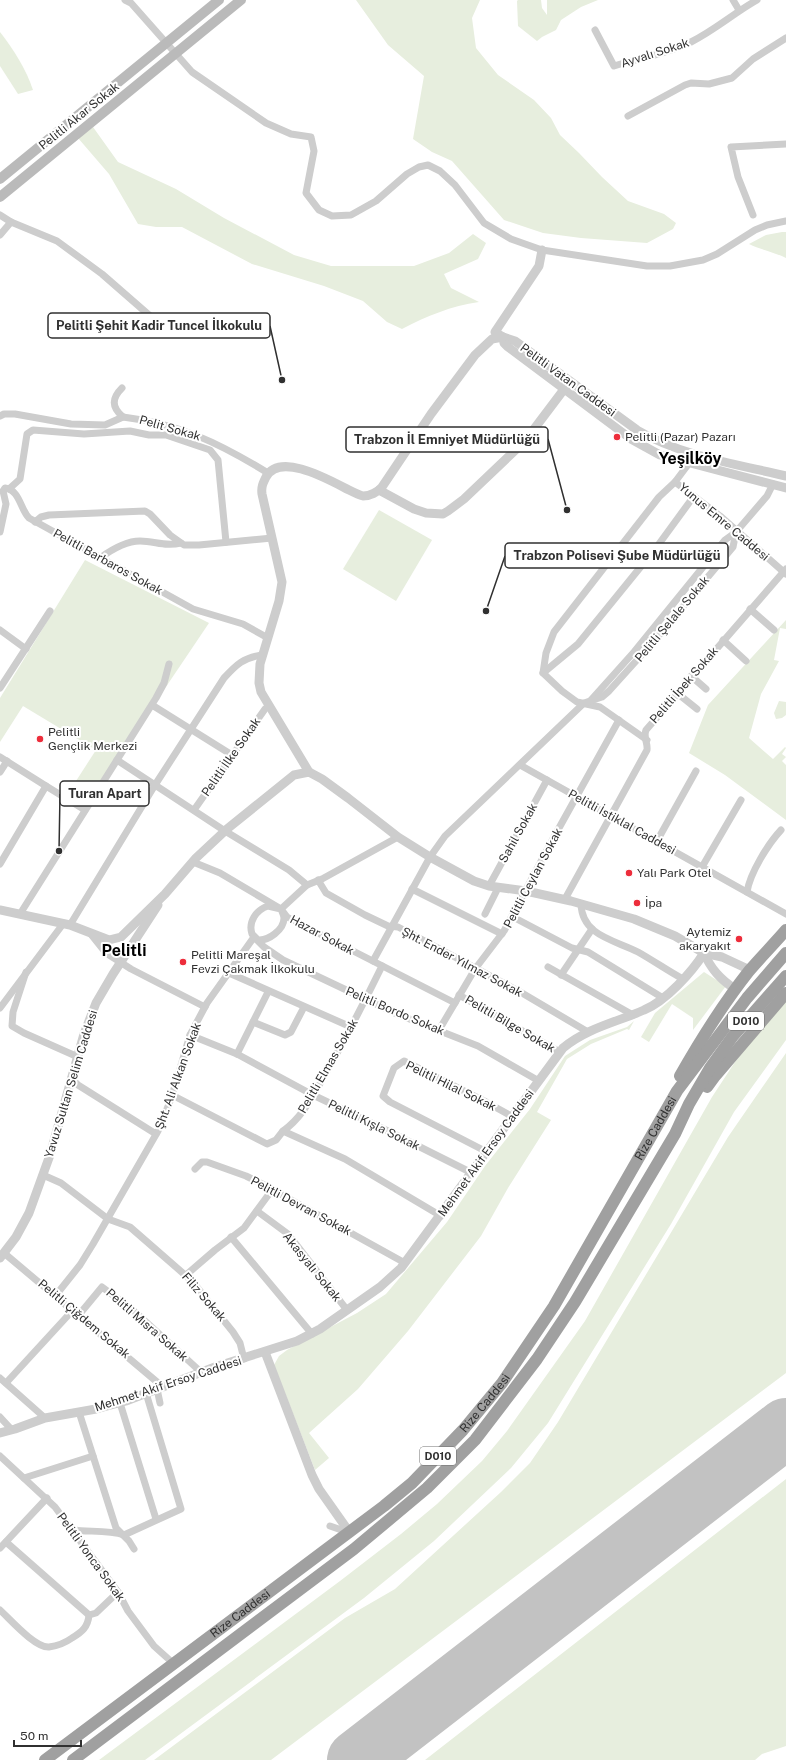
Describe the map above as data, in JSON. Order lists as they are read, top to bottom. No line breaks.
{"streets":{"highway":["D010","Rize Caddesi"],"main road":["Pelitli Akar Sokak"],"street":["Ayvalı Sokak","Pelitli Vatan Caddesi","Pelit Sokak","Yunus Emre Caddesi","Pelitli Barbaros Sokak","Pelitli Şelale Sokak","Pelitli İpek Sokak","Pelitli İlke Sokak","Pelitli İstiklal Caddesi","Sahil Sokak","Pelitli Ceylan Sokak","Hazar Sokak","Şht. Ender Yılmaz Sokak","Pelitli Bordo Sokak","Pelitli Bilge Sokak","Pelitli Elmas Sokak","Şht. Ali Alkan Sokak","Yavuz Sultan Selim Caddesi","Pelitli Hilal Sokak","Pelitli Kışla Sokak","Mehmet Akif Ersoy Caddesi","Pelitli Devran Sokak","Akasyalı Sokak","Filiz Sokak","Pelitli Çiğdem Sokak","Pelitli Mısra Sokak","Pelitli Yonca Sokak"]},"crossings":[["Yunus Emre Caddesi","Pelitli Şelale Sokak"],["Yunus Emre Caddesi","Pelitli İpek Sokak"],["Pelitli Şelale Sokak","Pelitli İstiklal Caddesi"],["Pelitli Şelale Sokak","Hazar Sokak"],["Pelitli Şelale Sokak","Şht. Ender Yılmaz Sokak"],["Pelitli İpek Sokak","Pelitli İstiklal Caddesi"],["Pelitli İstiklal Caddesi","Sahil Sokak"],["Pelitli İstiklal Caddesi","Pelitli Ceylan Sokak"],["Pelitli Ceylan Sokak","Hazar Sokak"],["Pelitli Ceylan Sokak","Şht. Ender Yılmaz Sokak"],["Pelitli Ceylan Sokak","Pelitli Bordo Sokak"],["Pelitli Ceylan Sokak","Pelitli Bilge Sokak"],["Hazar Sokak","Pelitli Bordo Sokak"],["Hazar Sokak","Pelitli Elmas Sokak"],["Hazar Sokak","Şht. Ali Alkan Sokak"],["Şht. Ender Yılmaz Sokak","Mehmet Akif Ersoy Caddesi"],["Pelitli Bordo Sokak","Pelitli Elmas Sokak"],["Pelitli Bordo Sokak","Şht. Ali Alkan Sokak"],["Pelitli Bordo Sokak","Mehmet Akif Ersoy Caddesi"],["Pelitli Bilge Sokak","Mehmet Akif Ersoy Caddesi"],["Pelitli Elmas Sokak","Şht. Ali Alkan Sokak"],["Pelitli Elmas Sokak","Pelitli Kışla Sokak"],["Şht. Ali Alkan Sokak","Pelitli Kışla Sokak"],["Şht. Ali Alkan Sokak","Filiz Sokak"],["Şht. Ali Alkan Sokak","Pelitli Çiğdem Sokak"],["Yavuz Sultan Selim Caddesi","Pelitli Çiğdem Sokak"],["Pelitli Hilal Sokak","Mehmet Akif Ersoy Caddesi"],["Pelitli Kışla Sokak","Mehmet Akif Ersoy Caddesi"],["Rize Caddesi","Pelitli Yonca Sokak"],["Mehmet Akif Ersoy Caddesi","Pelitli Devran Sokak"],["Mehmet Akif Ersoy Caddesi","Akasyalı Sokak"],["Mehmet Akif Ersoy Caddesi","Filiz Sokak"],["Mehmet Akif Ersoy Caddesi","Pelitli Çiğdem Sokak"],["Mehmet Akif Ersoy Caddesi","Pelitli Mısra Sokak"],["Pelitli Çiğdem Sokak","Pelitli Mısra Sokak"]],"districts":["Yeşilköy","Pelitli"],"places":["Pelitli Şehit Kadir Tuncel İlkokulu","Pelitli (Pazar) Pazarı","Trabzon İl Emniyet Müdürlüğü","Trabzon Polisevi Şube Müdürlüğü","Pelitli Gençlik Merkezi","Turan Apart","Yalı Park Otel","İpa","Aytemiz akaryakıt","Pelitli Mareşal Fevzi Çakmak İlkokulu"],"scale_bar":"50 m"}
